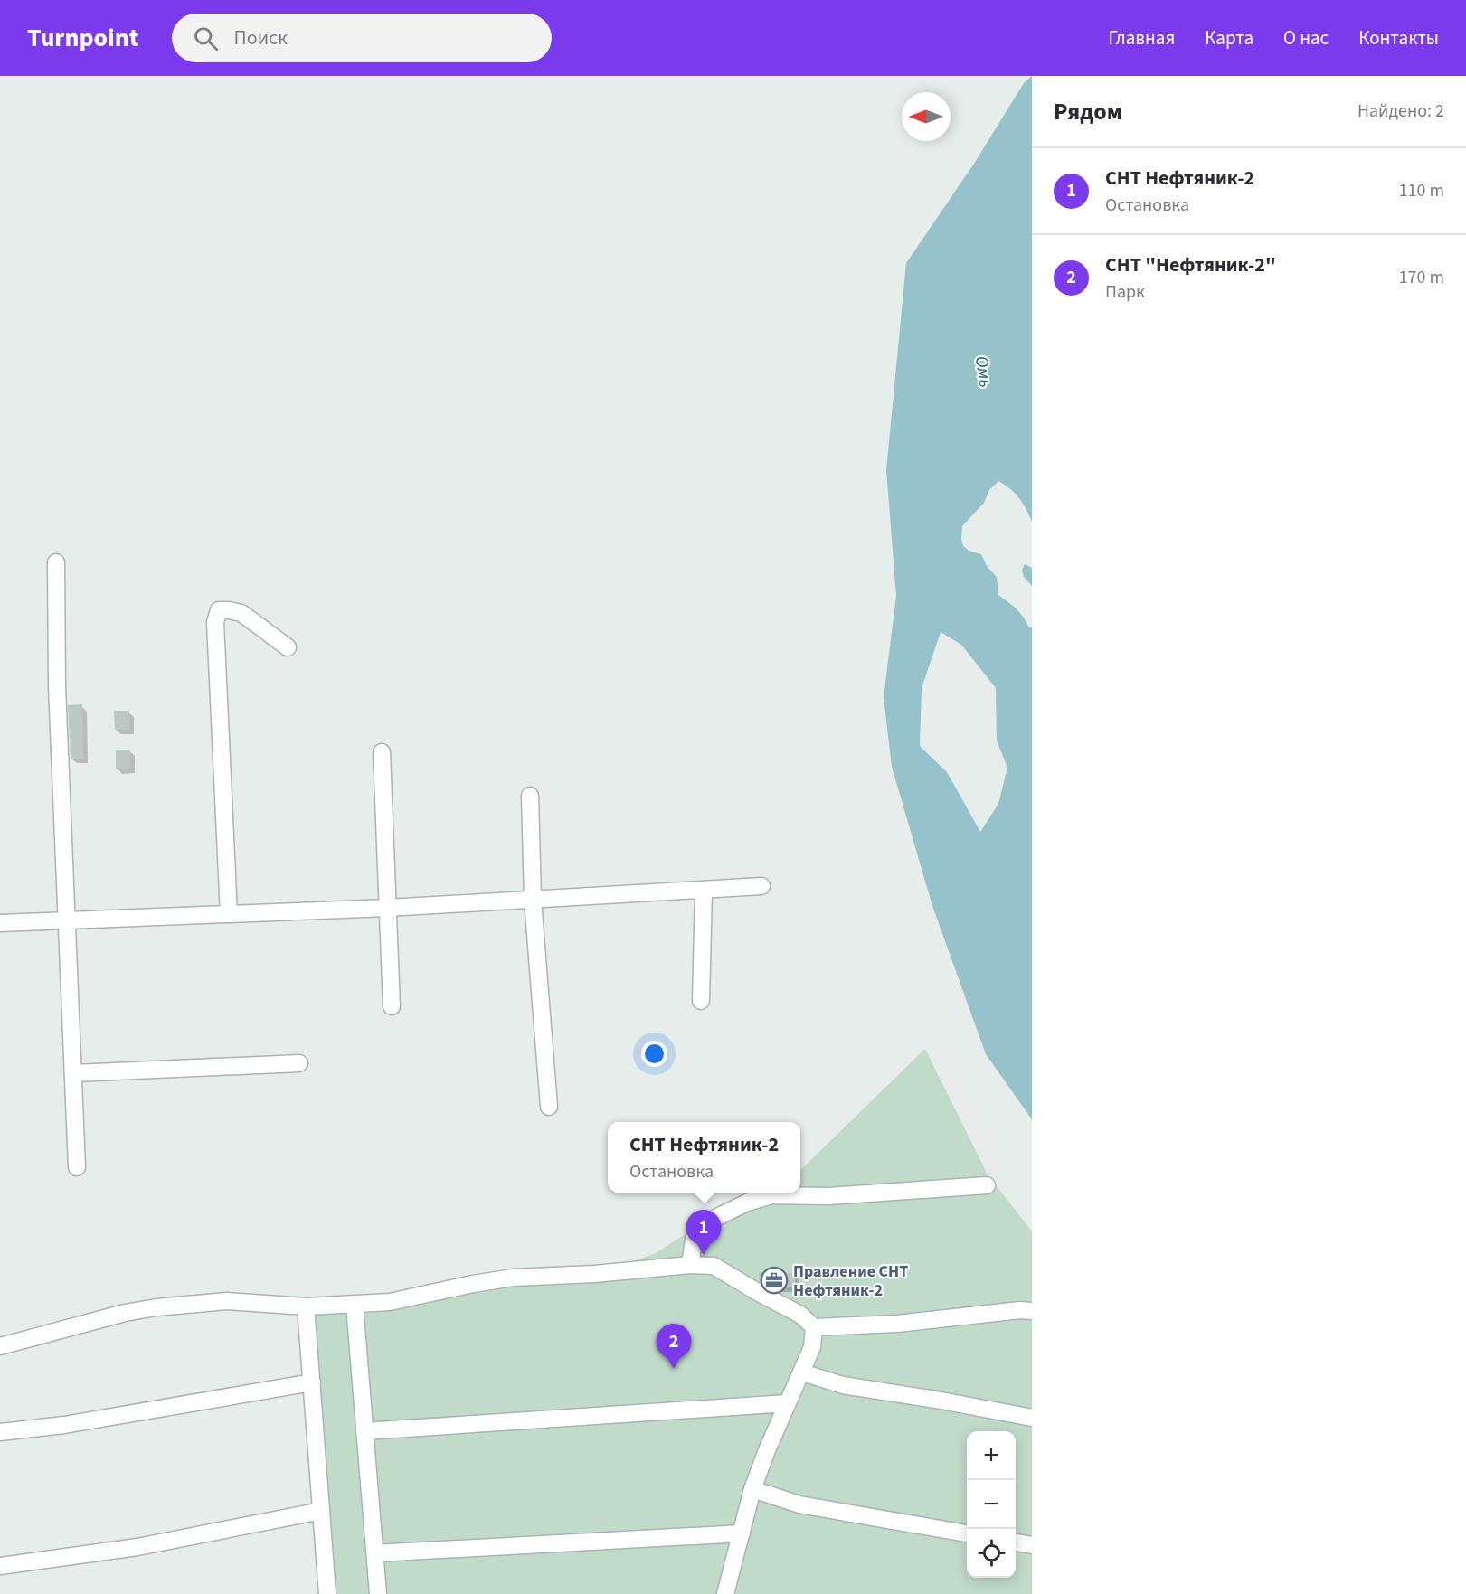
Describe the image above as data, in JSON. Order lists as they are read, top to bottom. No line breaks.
{"water":["Омь"],"places":{"office":["Правление СНТ Нефтяник-2"]},"north":"left","page":{"header":"Turnpoint","search":"Поиск","nav":["Главная","Карта","О нас","Контакты"],"heading":["Рядом","Найдено: 2"],"list":[{"mark":"1","name":"СНТ Нефтяник-2","note":"Остановка","value":"110 m"},{"mark":"2","name":"СНТ \"Нефтяник-2\"","note":"Парк","value":"170 m"}],"popup":["СНТ Нефтяник-2","Остановка"],"pins":["1","2"],"map_buttons":["+","−"]}}
